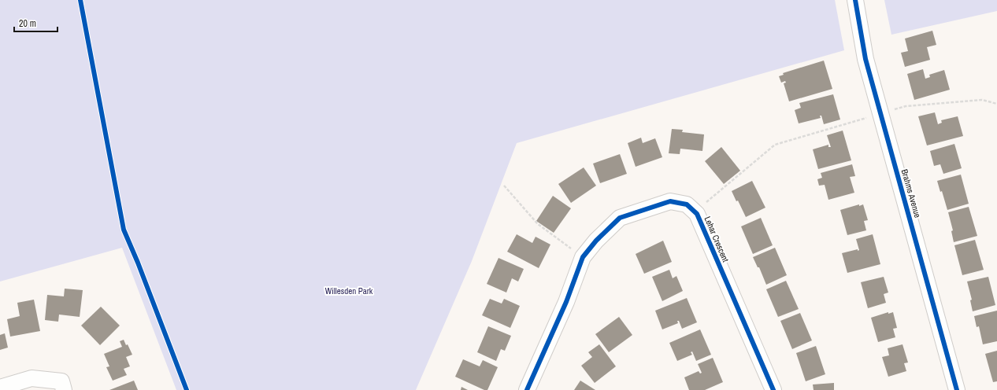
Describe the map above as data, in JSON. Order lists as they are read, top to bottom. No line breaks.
{"streets":{"street":["Brahms Avenue","Lehar Crescent"]},"parks":["Willesden Park"],"scale_bar":"20 m"}
